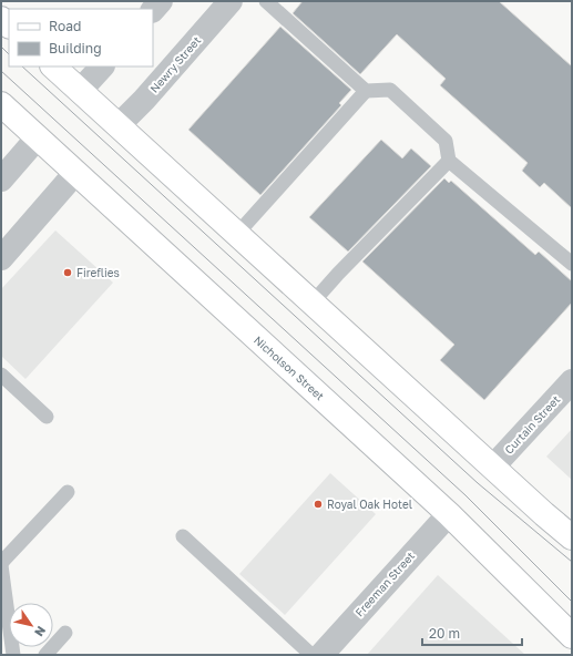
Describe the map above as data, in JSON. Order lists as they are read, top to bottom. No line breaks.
{"streets":{"main road":["Nicholson Street"],"street":["Newry Street","Curtain Street","Freeman Street"]},"crossings":[["Nicholson Street","Freeman Street"]],"places":["Fireflies","Royal Oak Hotel"],"legend":["Road","Building"],"scale_bar":"20 m","north":"bottom right"}
